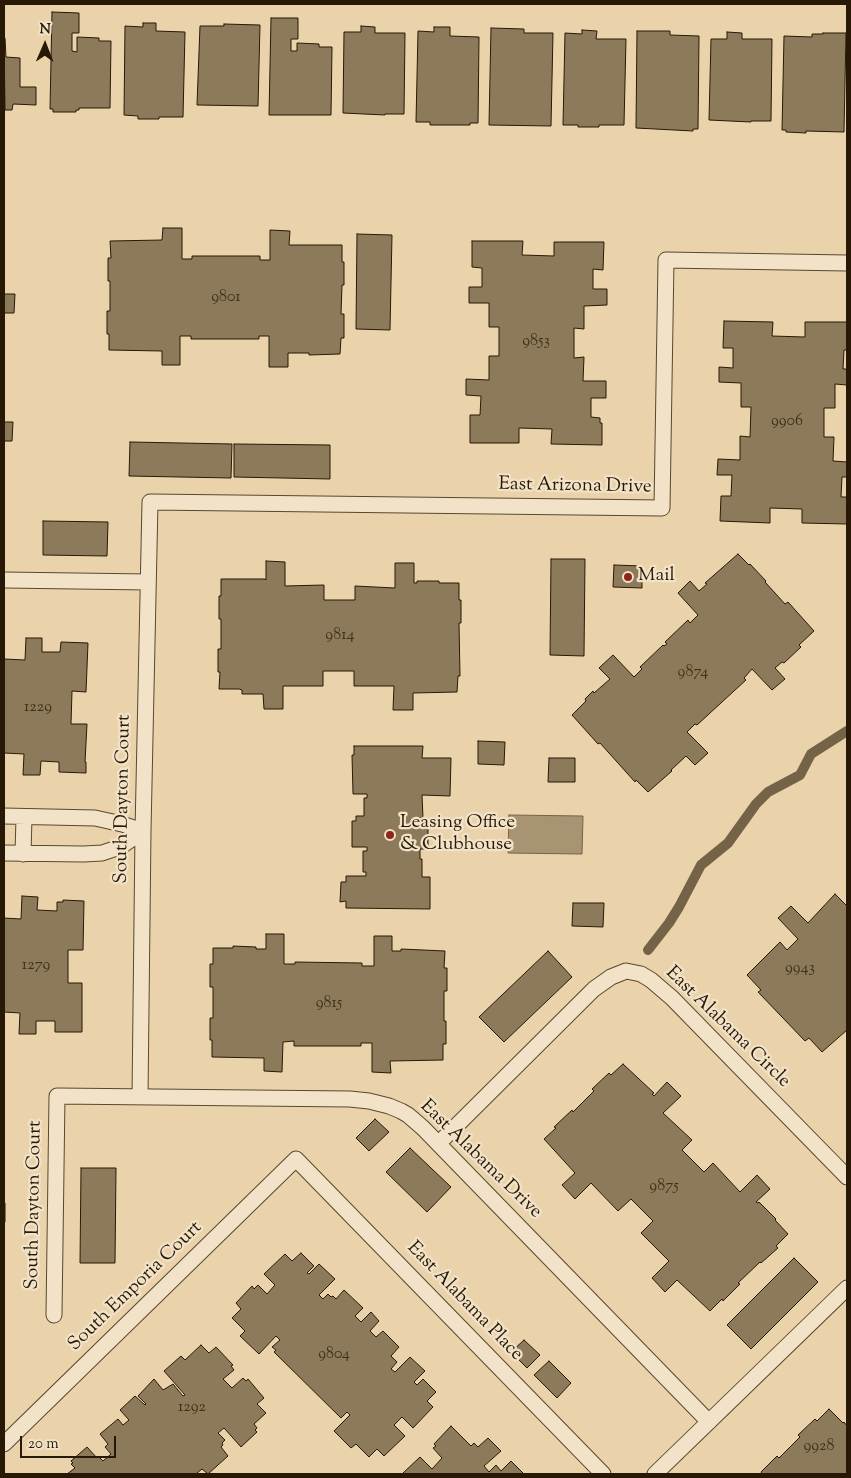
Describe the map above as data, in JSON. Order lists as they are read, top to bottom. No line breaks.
{"streets":{"lane":["East Arizona Drive","South Dayton Court","East Alabama Circle","East Alabama Drive","South Emporia Court","East Alabama Place"]},"crossings":[["East Arizona Drive","South Dayton Court"],["South Dayton Court","East Alabama Drive"],["East Alabama Circle","East Alabama Drive"],["South Emporia Court","East Alabama Place"]],"places":["Mail","Leasing Office & Clubhouse"],"house_numbers":["9801","9853","9906","9814","9874","1229","1279","9943","9815","9875","9804","1292","9928"],"scale_bar":"20 m","north":"top"}
